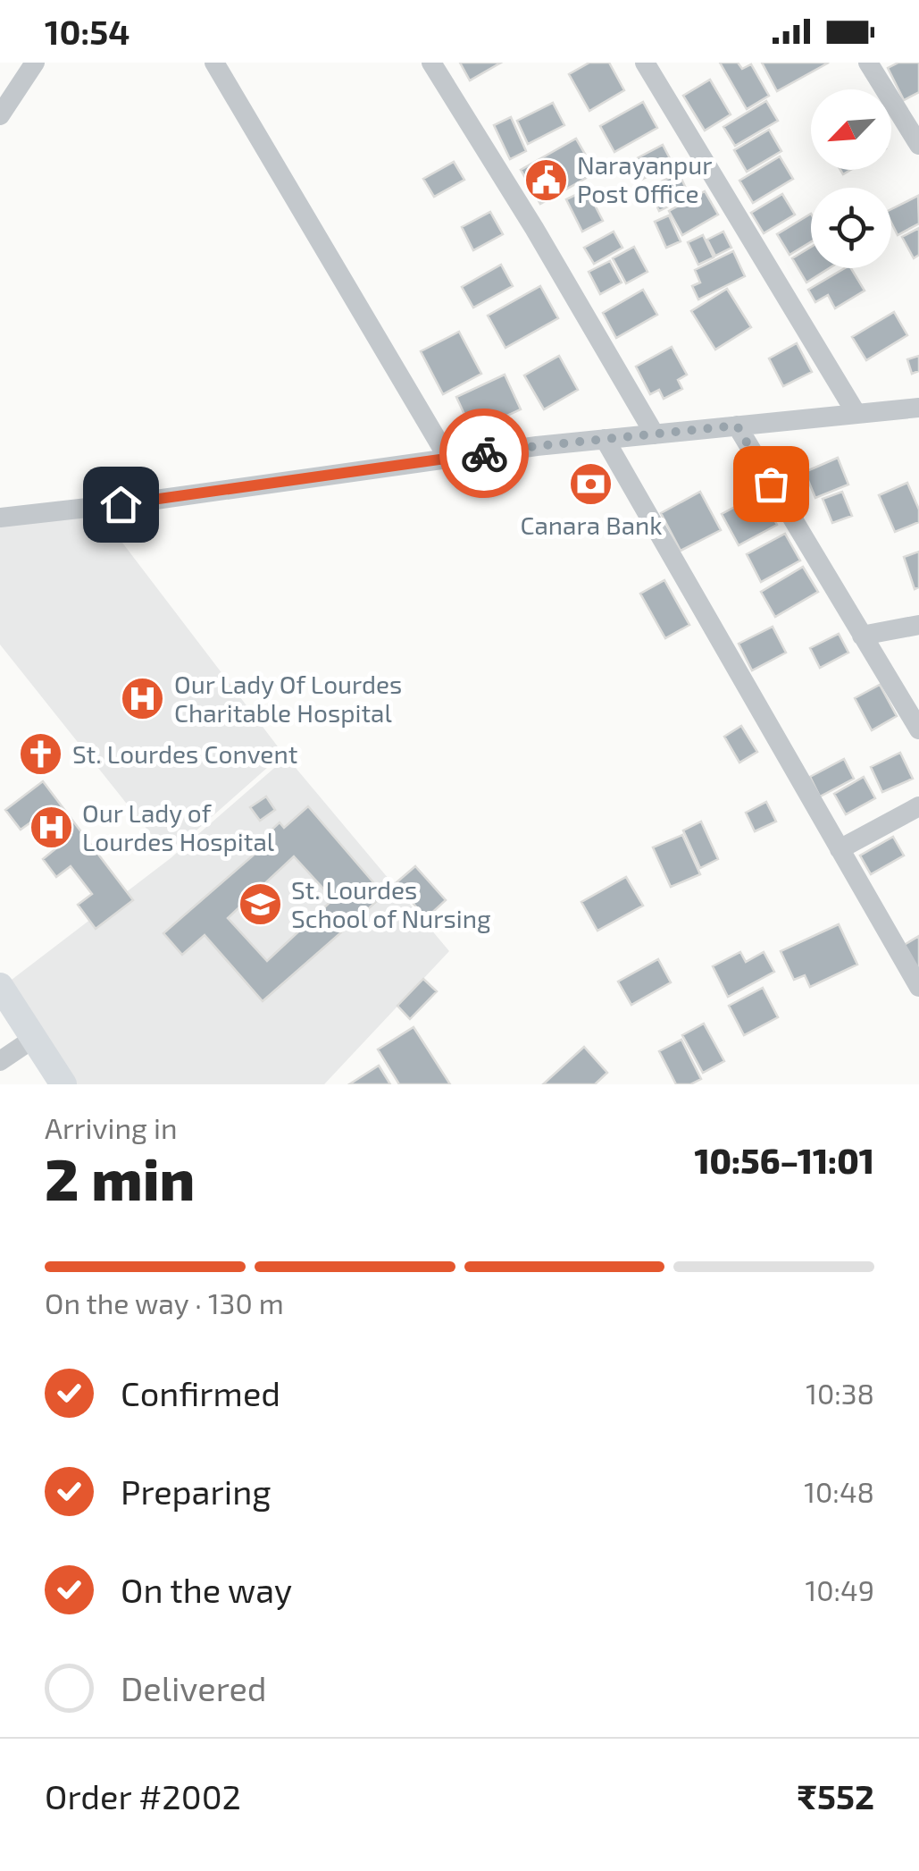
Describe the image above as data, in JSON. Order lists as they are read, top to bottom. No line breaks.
{"places":{"public building":["Narayanpur Post Office"],"bank":["Canara Bank"],"hospital":["Our Lady Of Lourdes Charitable Hospital","Our Lady of Lourdes Hospital"],"church":["St. Lourdes Convent"],"school or university":["St. Lourdes School of Nursing"]},"north":"bottom left","page":{"status":"10:54","heading":["2 min","Arriving in","10:56–11:01"],"panel":["Order #2002","₹552"],"bar":"On the way · 130 m","list":[["Confirmed","10:38"],["Preparing","10:48"],["On the way","10:49"],"Delivered"]}}
